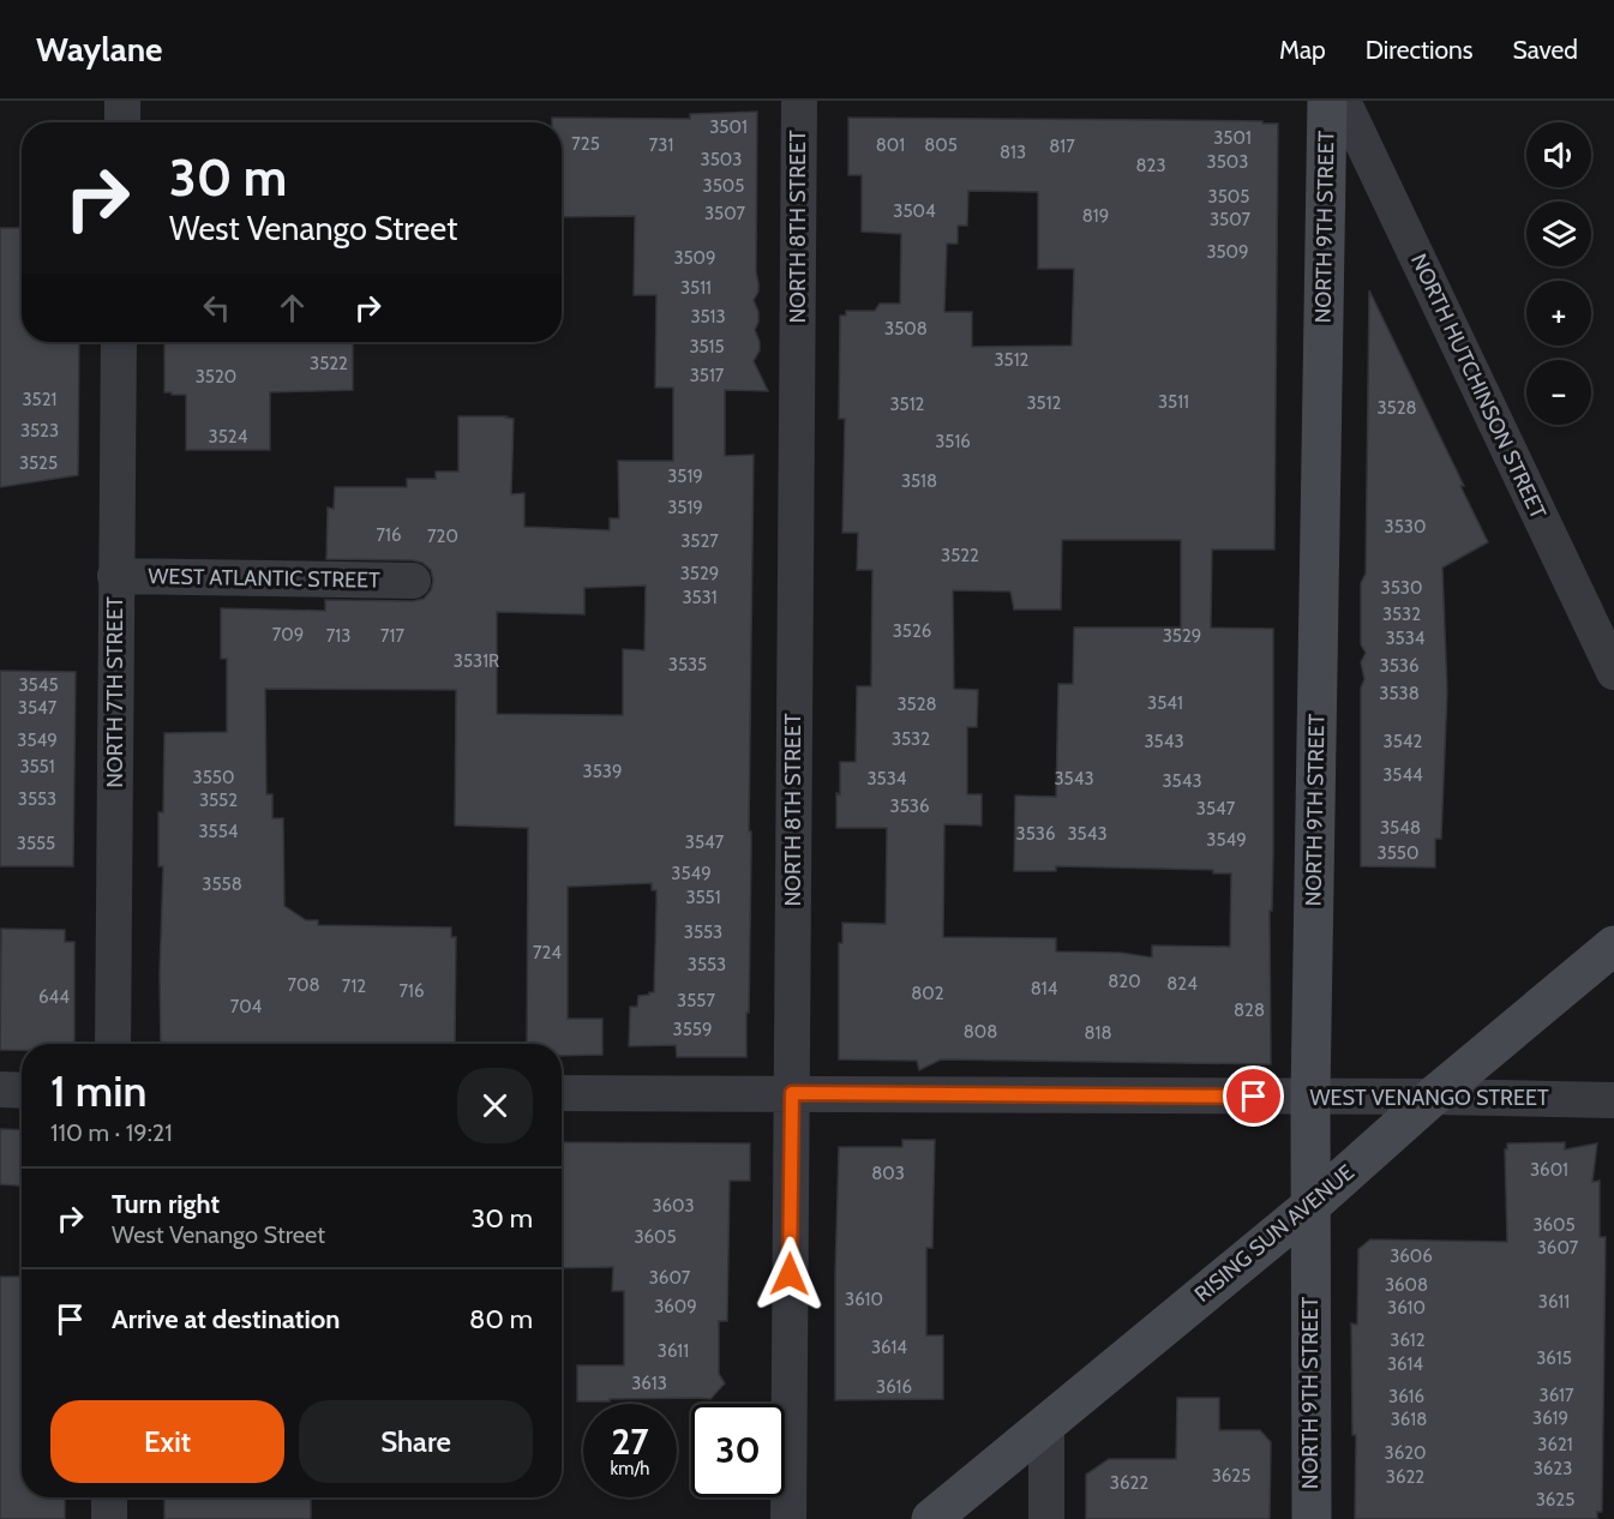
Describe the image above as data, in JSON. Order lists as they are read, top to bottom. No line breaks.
{"streets":{"street":["NORTH 8TH STREET","NORTH 9TH STREET","NORTH HUTCHINSON STREET","WEST ATLANTIC STREET","NORTH 7TH STREET","WEST VENANGO STREET","RISING SUN AVENUE"]},"crossings":[["NORTH 8TH STREET","WEST VENANGO STREET"],["NORTH 9TH STREET","WEST VENANGO STREET"],["NORTH 9TH STREET","RISING SUN AVENUE"],["WEST ATLANTIC STREET","NORTH 7TH STREET"],["WEST VENANGO STREET","RISING SUN AVENUE"]],"house_numbers":["3501","3501","725","731","801","805","817","813","3503","3503","823","3505","3505","3504","3507","819","3507","3509","3509","3511","3513","3508","3515","3512","3522","3517","3520","3521","3511","3512","3512","3528","3523","3524","3516","3525","3519","3518","3519","3530","716","720","3527","3522","3529","3530","3531","3532","3526","709","713","717","3529","3534","3531R","3535","3536","3545","3538","3541","3528","3547","3532","3549","3543","3542","3551","3539","3544","3550","3534","3543","3543","3553","3552","3536","3547","3548","3554","3536","3543","3549","3547","3555","3550","3549","3558","3551","3553","724","3553","820","824","708","712","814","716","802","644","3557","704","828","3559","808","818","3601","803","3603","3605","3605","3607","3606","3607","3608","3610","3611","3609","3610","3612","3614","3611","3615","3614","3613","3616","3617","3616","3619","3618","3621","3620","3623","3625","3622","3622","3625"],"page":{"header":"Waylane","nav":["Map","Directions","Saved"],"map_buttons":["+","−"],"turn":["30 m","West Venango Street"],"heading":["1 min","110 m · 19:21"],"list":[{"name":"Turn right","note":"West Venango Street","value":"30 m"},{"name":"Arrive at destination","value":"80 m"}],"buttons":["Exit","Share"],"speed":"27 km/h","limit":"30"}}
